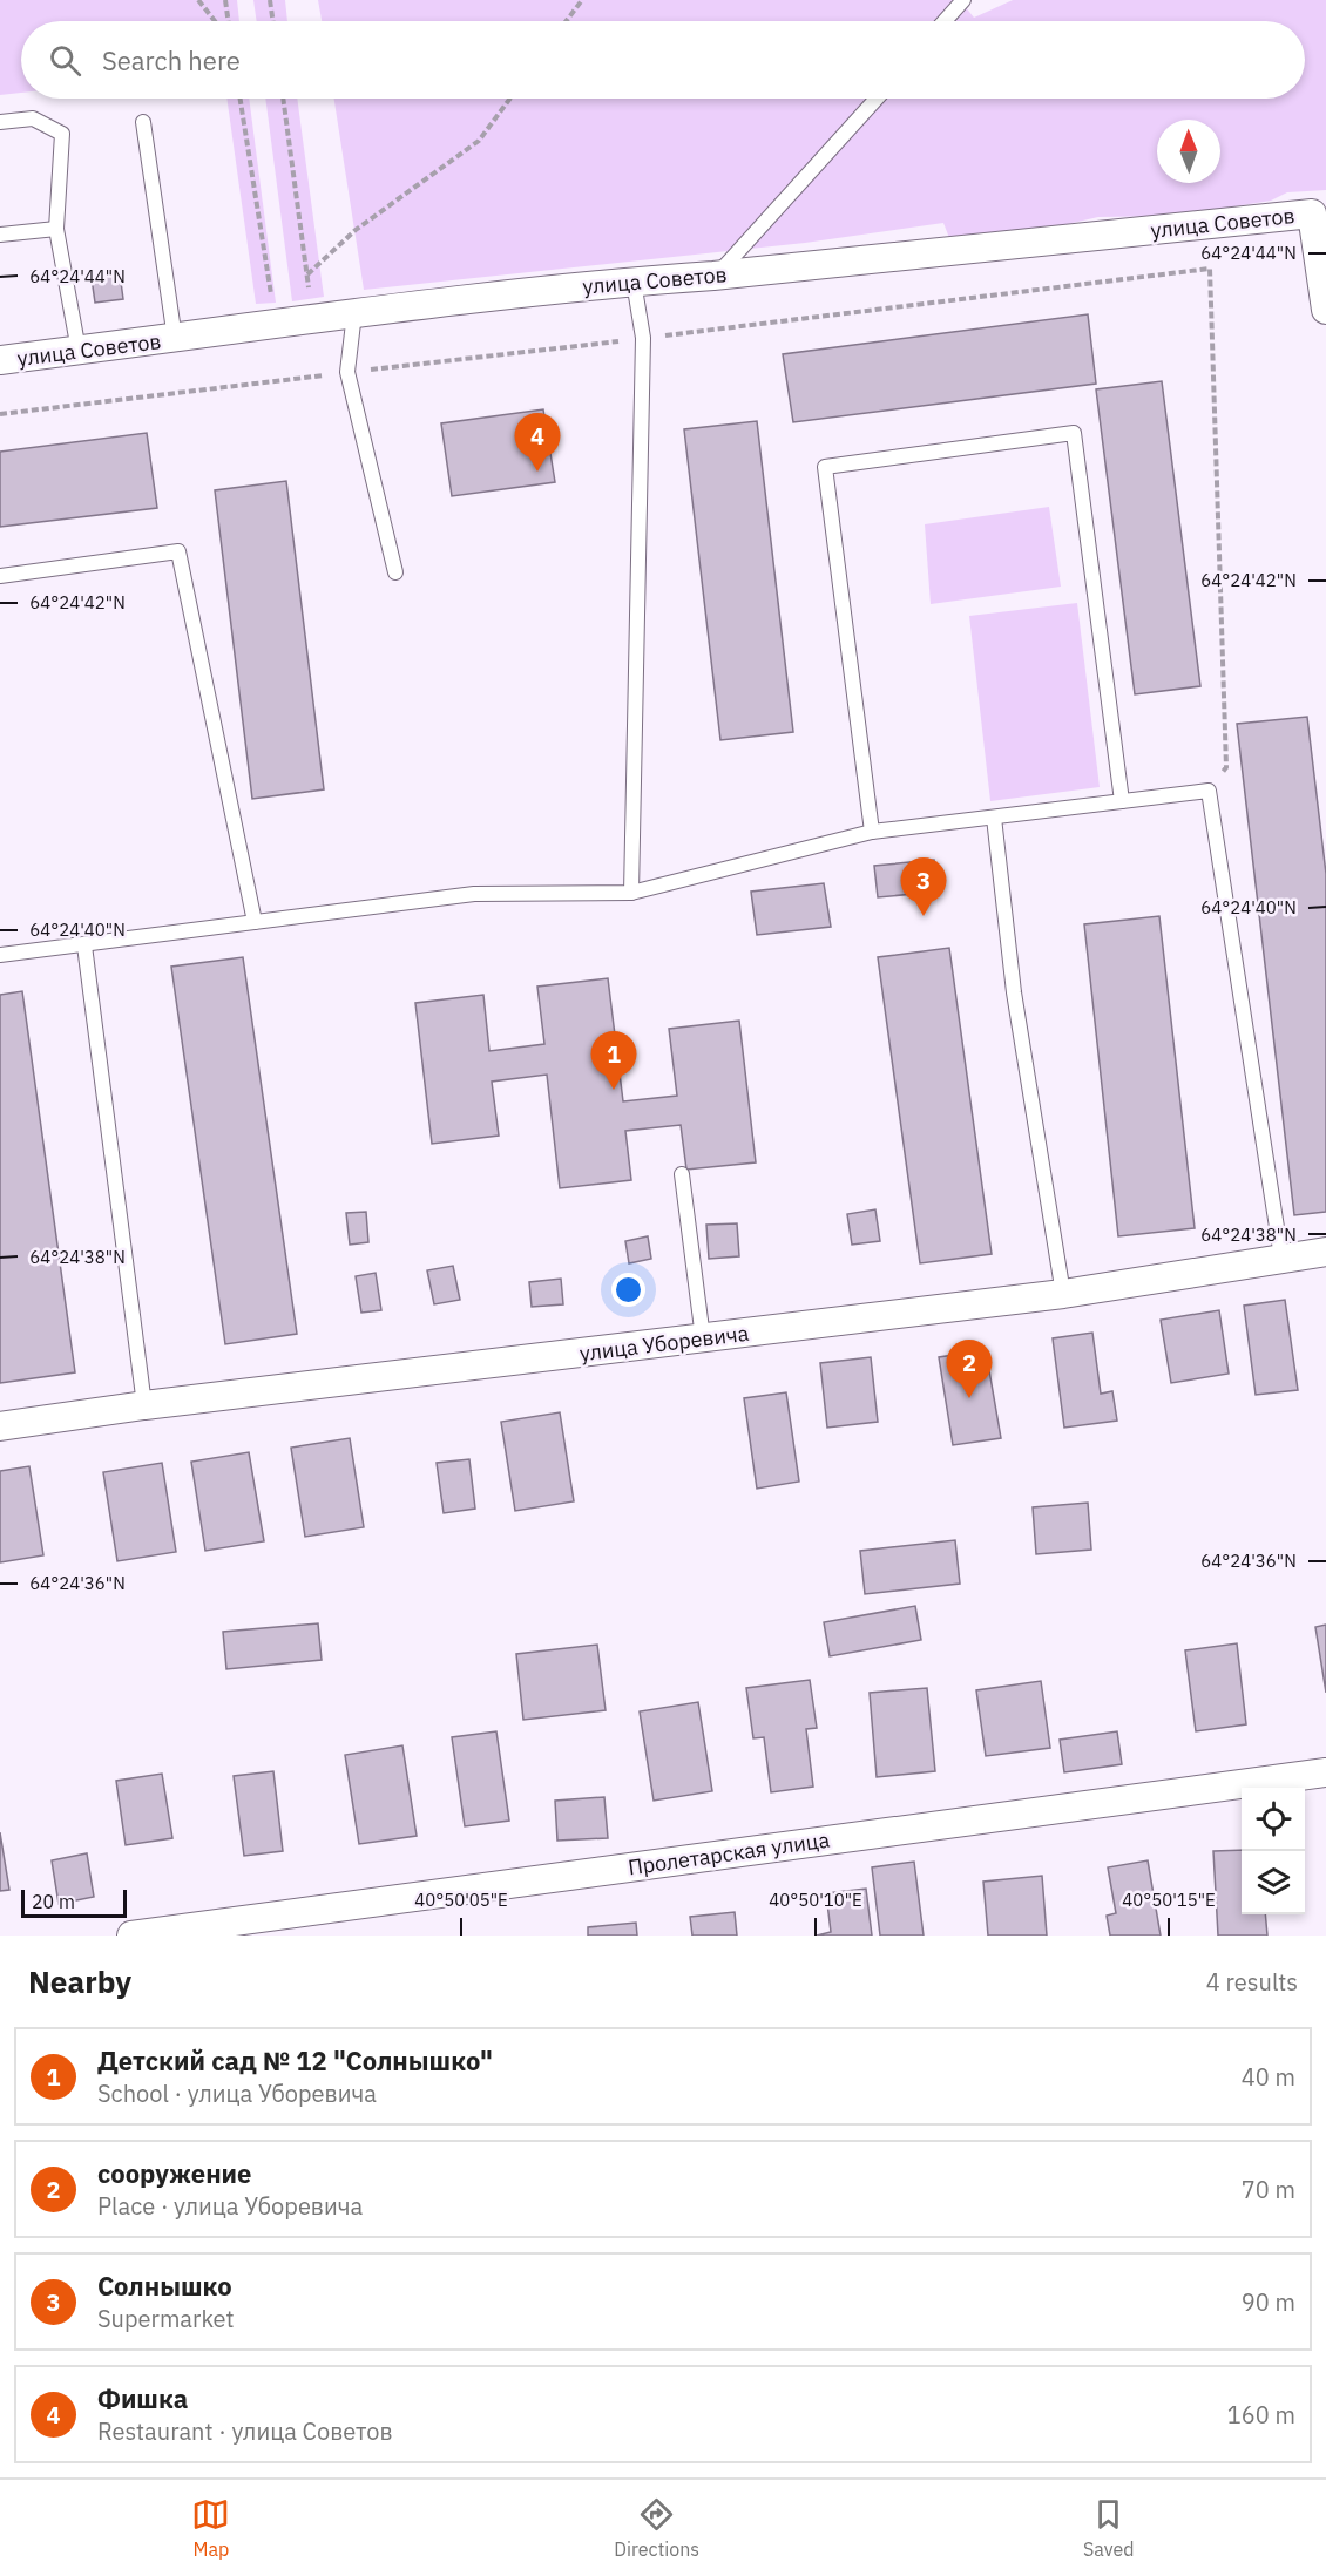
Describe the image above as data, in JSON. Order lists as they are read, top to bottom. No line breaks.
{"streets":{"street":["улица Советов","улица Уборевича","Пролетарская улица"]},"scale_bar":"20 m","north":"top","page":{"search":"Search here","pins":["4","3","1","2"],"scale":"20 m","heading":["Nearby","4 results"],"list":[{"mark":"1","name":"Детский сад № 12 \"Солнышко\"","note":"School · улица Уборевича","value":"40 m"},{"mark":"2","name":"сооружение","note":"Place · улица Уборевича","value":"70 m"},{"mark":"3","name":"Солнышко","note":"Supermarket","value":"90 m"},{"mark":"4","name":"Фишка","note":"Restaurant · улица Советов","value":"160 m"}],"nav":["Map","Directions","Saved"]},"coordinates":["64°24'44\"N","64°24'42\"N","64°24'40\"N","64°24'38\"N","64°24'36\"N","40°50'05\"E","40°50'10\"E","40°50'15\"E"]}
